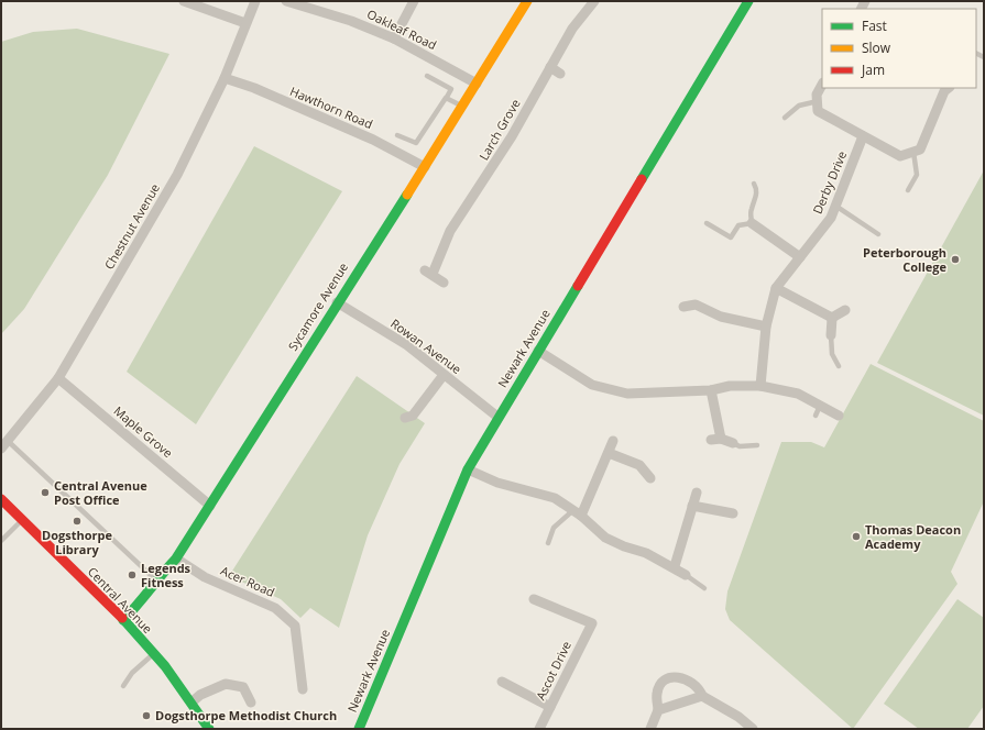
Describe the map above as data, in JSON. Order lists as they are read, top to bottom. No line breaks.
{"streets":{"street":["Oakleaf Road","Hawthorn Road","Larch Grove","Derby Drive","Chestnut Avenue","Sycamore Avenue","Rowan Avenue","Newark Avenue","Maple Grove","Acer Road","Central Avenue","Ascot Drive"]},"crossings":[["Oakleaf Road","Sycamore Avenue"],["Hawthorn Road","Chestnut Avenue"],["Hawthorn Road","Sycamore Avenue"],["Chestnut Avenue","Maple Grove"],["Sycamore Avenue","Rowan Avenue"],["Sycamore Avenue","Maple Grove"],["Sycamore Avenue","Acer Road"],["Sycamore Avenue","Central Avenue"],["Rowan Avenue","Newark Avenue"]],"places":["Peterborough College","Central Avenue Post Office","Dogsthorpe Library","Thomas Deacon Academy","Legends Fitness","Dogsthorpe Methodist Church"],"legend":["Fast","Slow","Jam"]}
